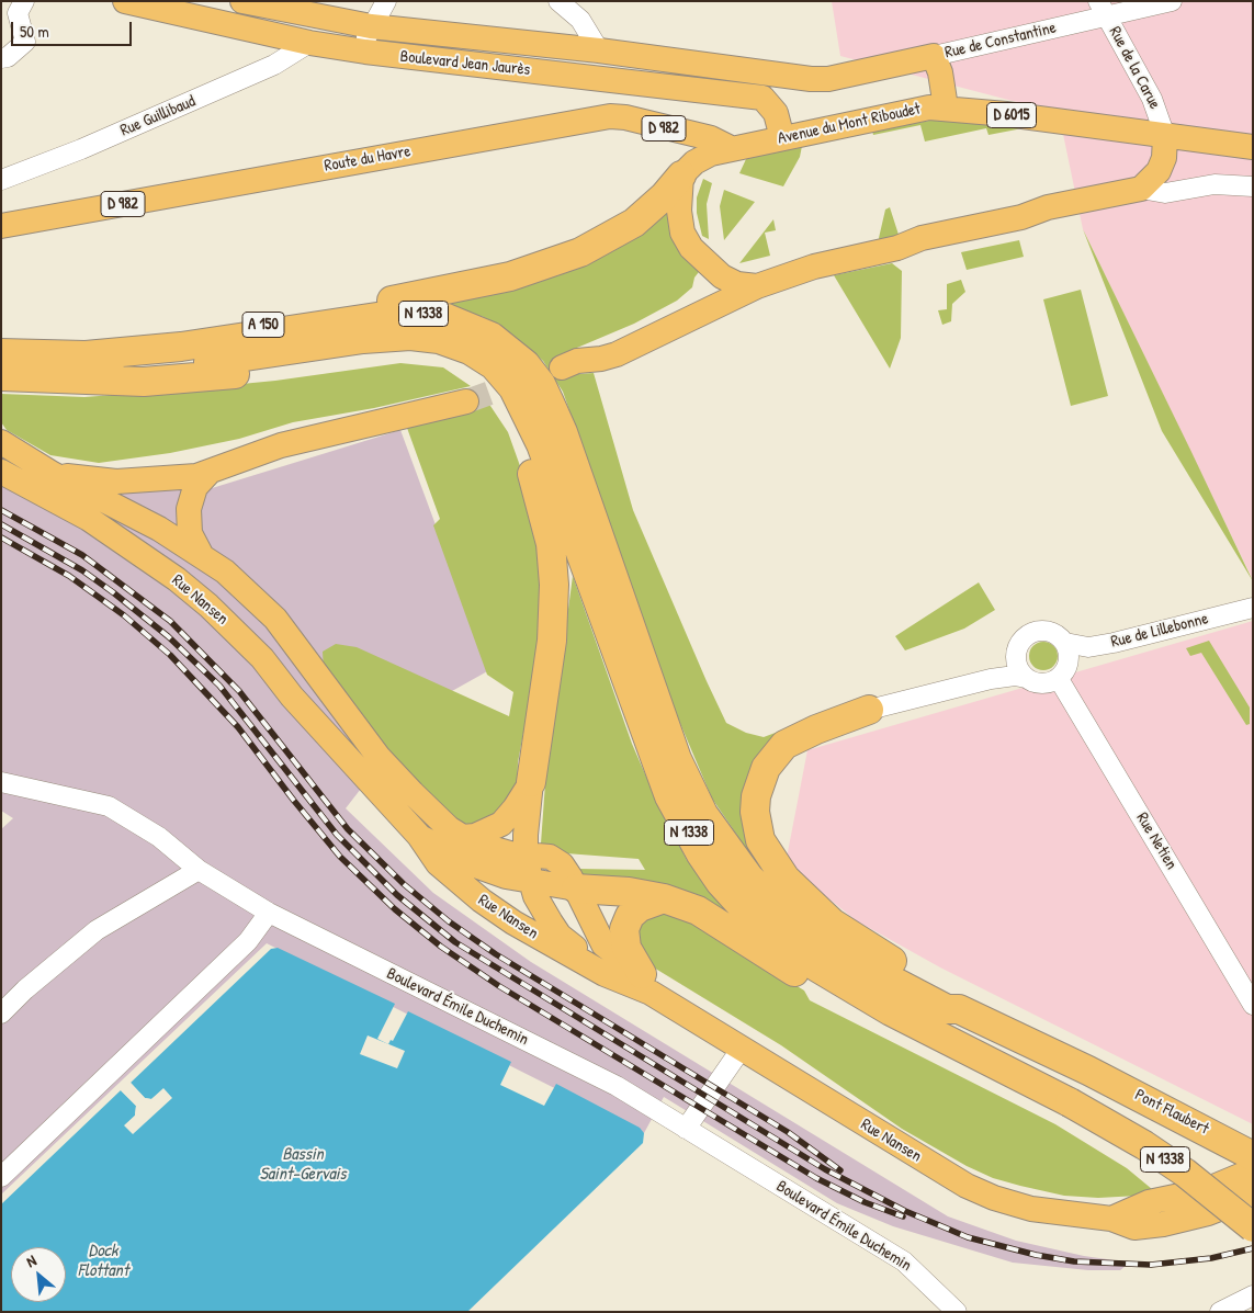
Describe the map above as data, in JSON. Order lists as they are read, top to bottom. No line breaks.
{"streets":{"highway":["N 1338","A 150","Pont Flaubert"],"main road":["Rue de Constantine","Boulevard Jean Jaurès","D 6015","Avenue du Mont Riboudet","D 982","Route du Havre","Rue Nansen"],"street":["Rue de la Carue","Rue Guillibaud","Rue de Lillebonne","Rue Netien","Boulevard Émile Duchemin"]},"crossings":[["Rue de Constantine","Boulevard Jean Jaurès"],["Rue de Constantine","Rue de la Carue"],["Boulevard Jean Jaurès","Rue Guillibaud"],["Boulevard Jean Jaurès","Avenue du Mont Riboudet"],["Rue de la Carue","Avenue du Mont Riboudet"],["D 6015","Avenue du Mont Riboudet"],["D 6015","Route du Havre"],["D 6015","A 150"],["Avenue du Mont Riboudet","Route du Havre"],["N 1338","A 150"],["N 1338","Pont Flaubert"],["Rue de Lillebonne","Rue Netien"]],"water":["Bassin Saint-Gervais","Dock Flottant"],"scale_bar":"50 m","north":"top left"}
